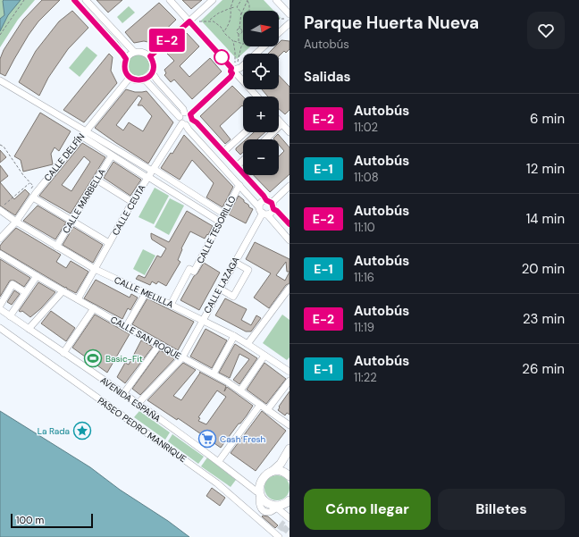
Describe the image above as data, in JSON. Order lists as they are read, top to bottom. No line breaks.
{"streets":{"street":["CALLE DELFÍN","CALLE MARBELLA","CALLE CEUTA","CALLE TESORILLO","CALLE LAZAGA","CALLE MELILLA","CALLE SAN ROQUE","AVENIDA ESPAÑA","PASEO PEDRO MANRIQUE"]},"crossings":[["CALLE DELFÍN","CALLE MELILLA"],["CALLE MARBELLA","CALLE MELILLA"],["CALLE CEUTA","CALLE MELILLA"],["CALLE CEUTA","CALLE SAN ROQUE"],["CALLE TESORILLO","CALLE MELILLA"],["CALLE LAZAGA","CALLE MELILLA"],["CALLE LAZAGA","CALLE SAN ROQUE"],["CALLE LAZAGA","AVENIDA ESPAÑA"]],"places":{"sports":["Basic-Fit"],"place":["La Rada"],"supermarket":["Cash Fresh"]},"lines":["bus line E-2"],"scale_bar":"100 m","north":"right","page":{"on_map":"E-2","heading":[["Parque Huerta Nueva","Autobús"],"Salidas"],"map_buttons":["+","−"],"list":[{"mark":"E-2","name":"Autobús","note":"11:02","value":"6 min"},{"mark":"E-1","name":"Autobús","note":"11:08","value":"12 min"},{"mark":"E-2","name":"Autobús","note":"11:10","value":"14 min"},{"mark":"E-1","name":"Autobús","note":"11:16","value":"20 min"},{"mark":"E-2","name":"Autobús","note":"11:19","value":"23 min"},{"mark":"E-1","name":"Autobús","note":"11:22","value":"26 min"}],"buttons":["Cómo llegar","Billetes"],"scale":"100 m"}}
